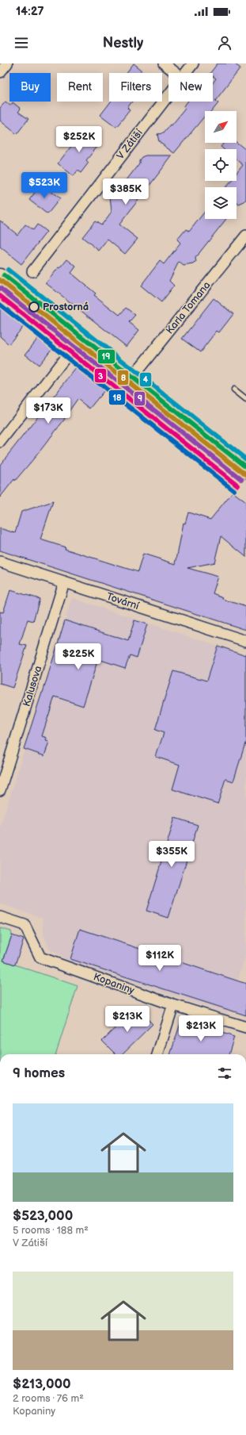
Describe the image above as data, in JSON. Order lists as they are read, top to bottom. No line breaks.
{"streets":{"street":["V Zátiší","Karla Tomana","Tovární","Kalusova","Kopaniny"]},"crossings":[["Tovární","Kalusova"]],"places":["Prostorná"],"lines":["transit line 4","transit line 19","transit line 8","tram line 9","transit line 3","transit line 18"],"north":"top right","page":{"status":"14:27","header":"Nestly","chip":["Buy","Rent","Filters","New"],"price":["$252K","$523K","$385K","$173K","$225K","$355K","$112K","$213K","$213K"],"heading":"9 homes","list":[{"name":"$523,000","note":"5 rooms · 188 m² · V Zátiší"},{"name":"$213,000","note":"2 rooms · 76 m² · Kopaniny"}]}}
